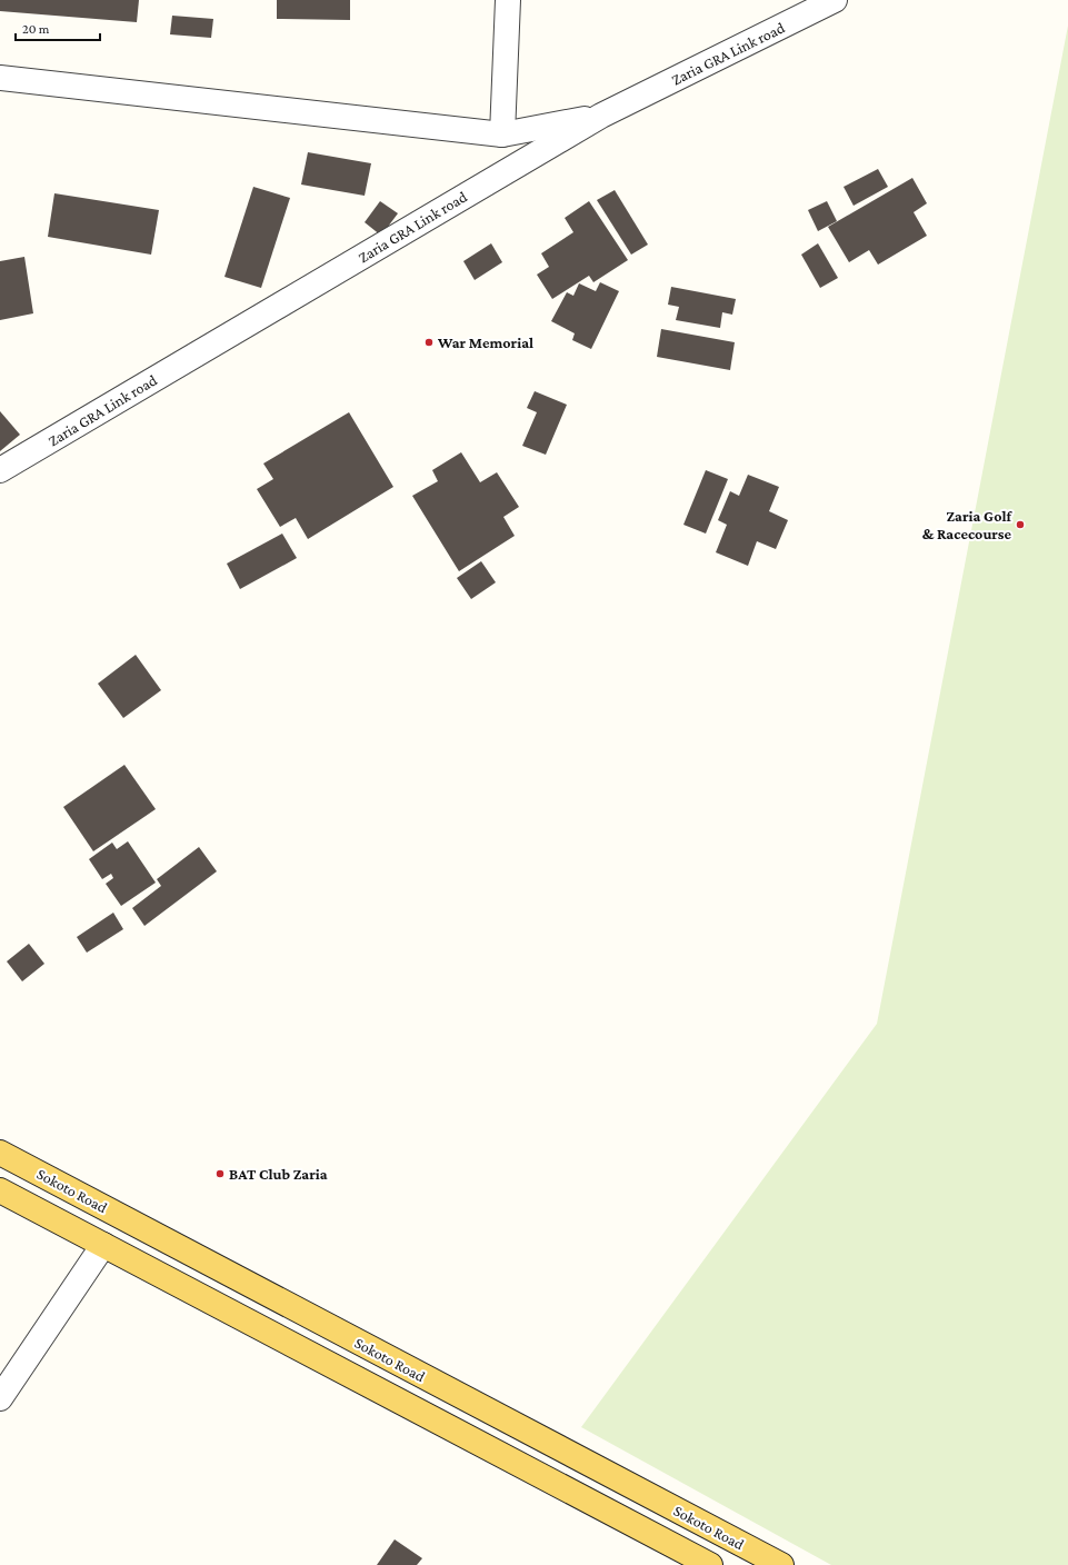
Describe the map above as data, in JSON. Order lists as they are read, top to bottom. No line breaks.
{"streets":{"main road":["Sokoto Road"],"street":["Zaria GRA Link road"]},"places":["War Memorial","Zaria Golf & Racecourse","BAT Club Zaria"],"scale_bar":"20 m"}
